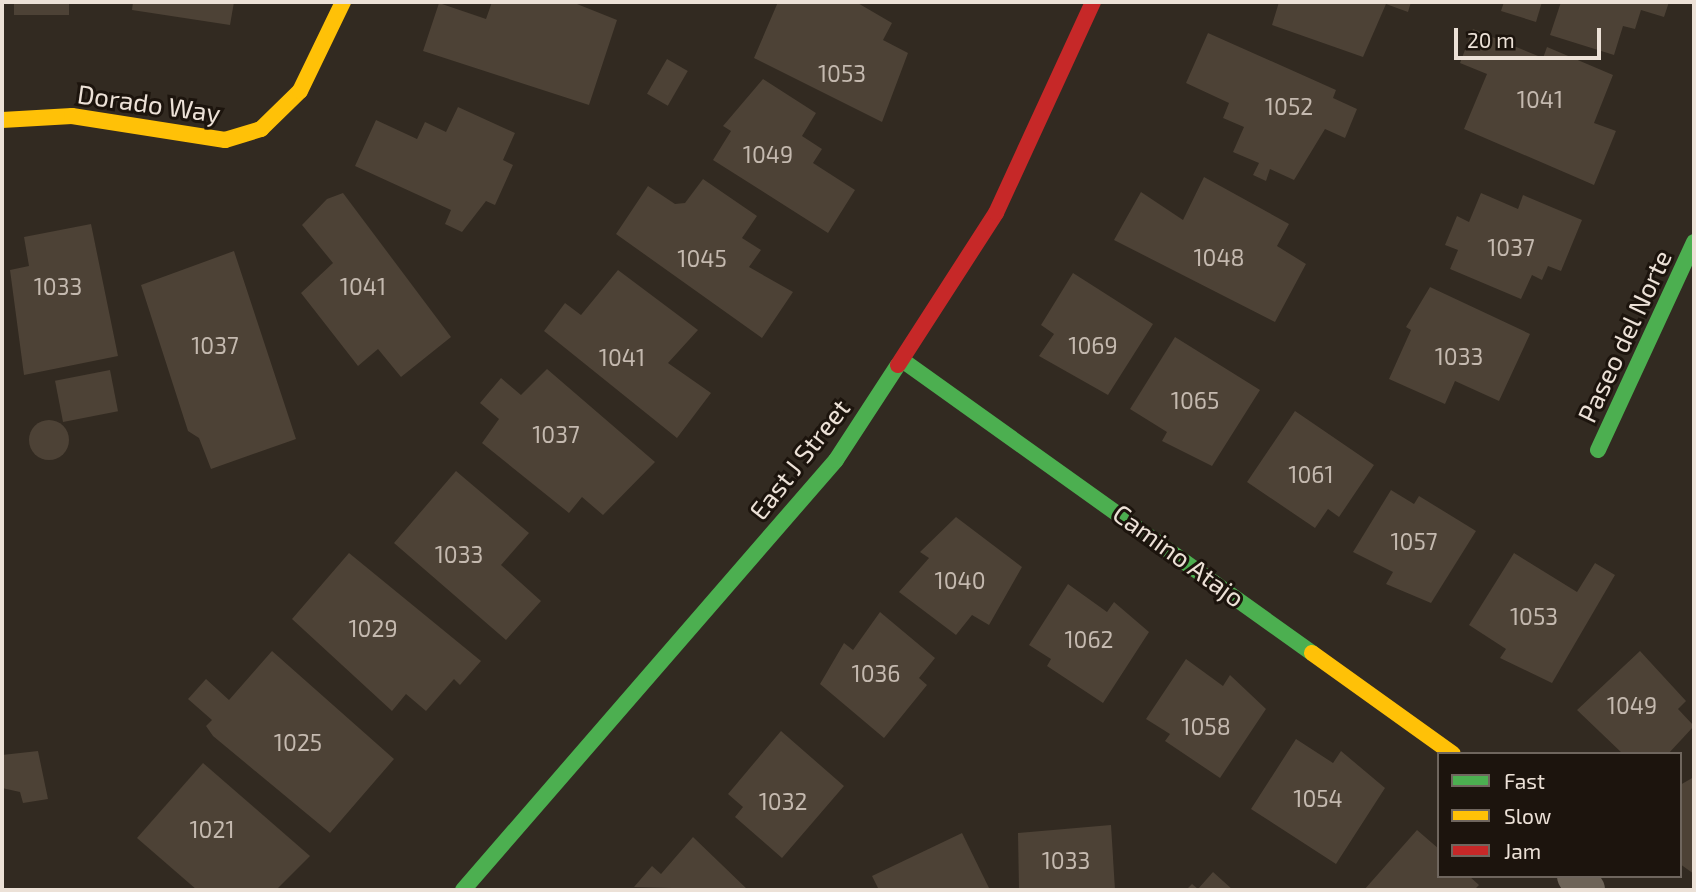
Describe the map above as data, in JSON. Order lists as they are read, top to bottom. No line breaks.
{"streets":{"street":["Dorado Way","Paseo del Norte","East J Street","Camino Atajo"]},"crossings":[["East J Street","Camino Atajo"]],"house_numbers":["1053","1041","1052","1049","1037","1048","1045","1033","1041","1037","1069","1033","1041","1065","1037","1061","1057","1033","1040","1053","1029","1062","1036","1049","1058","1025","1054","1032","1021","1033"],"legend":["Fast","Slow","Jam"],"scale_bar":"20 m"}
